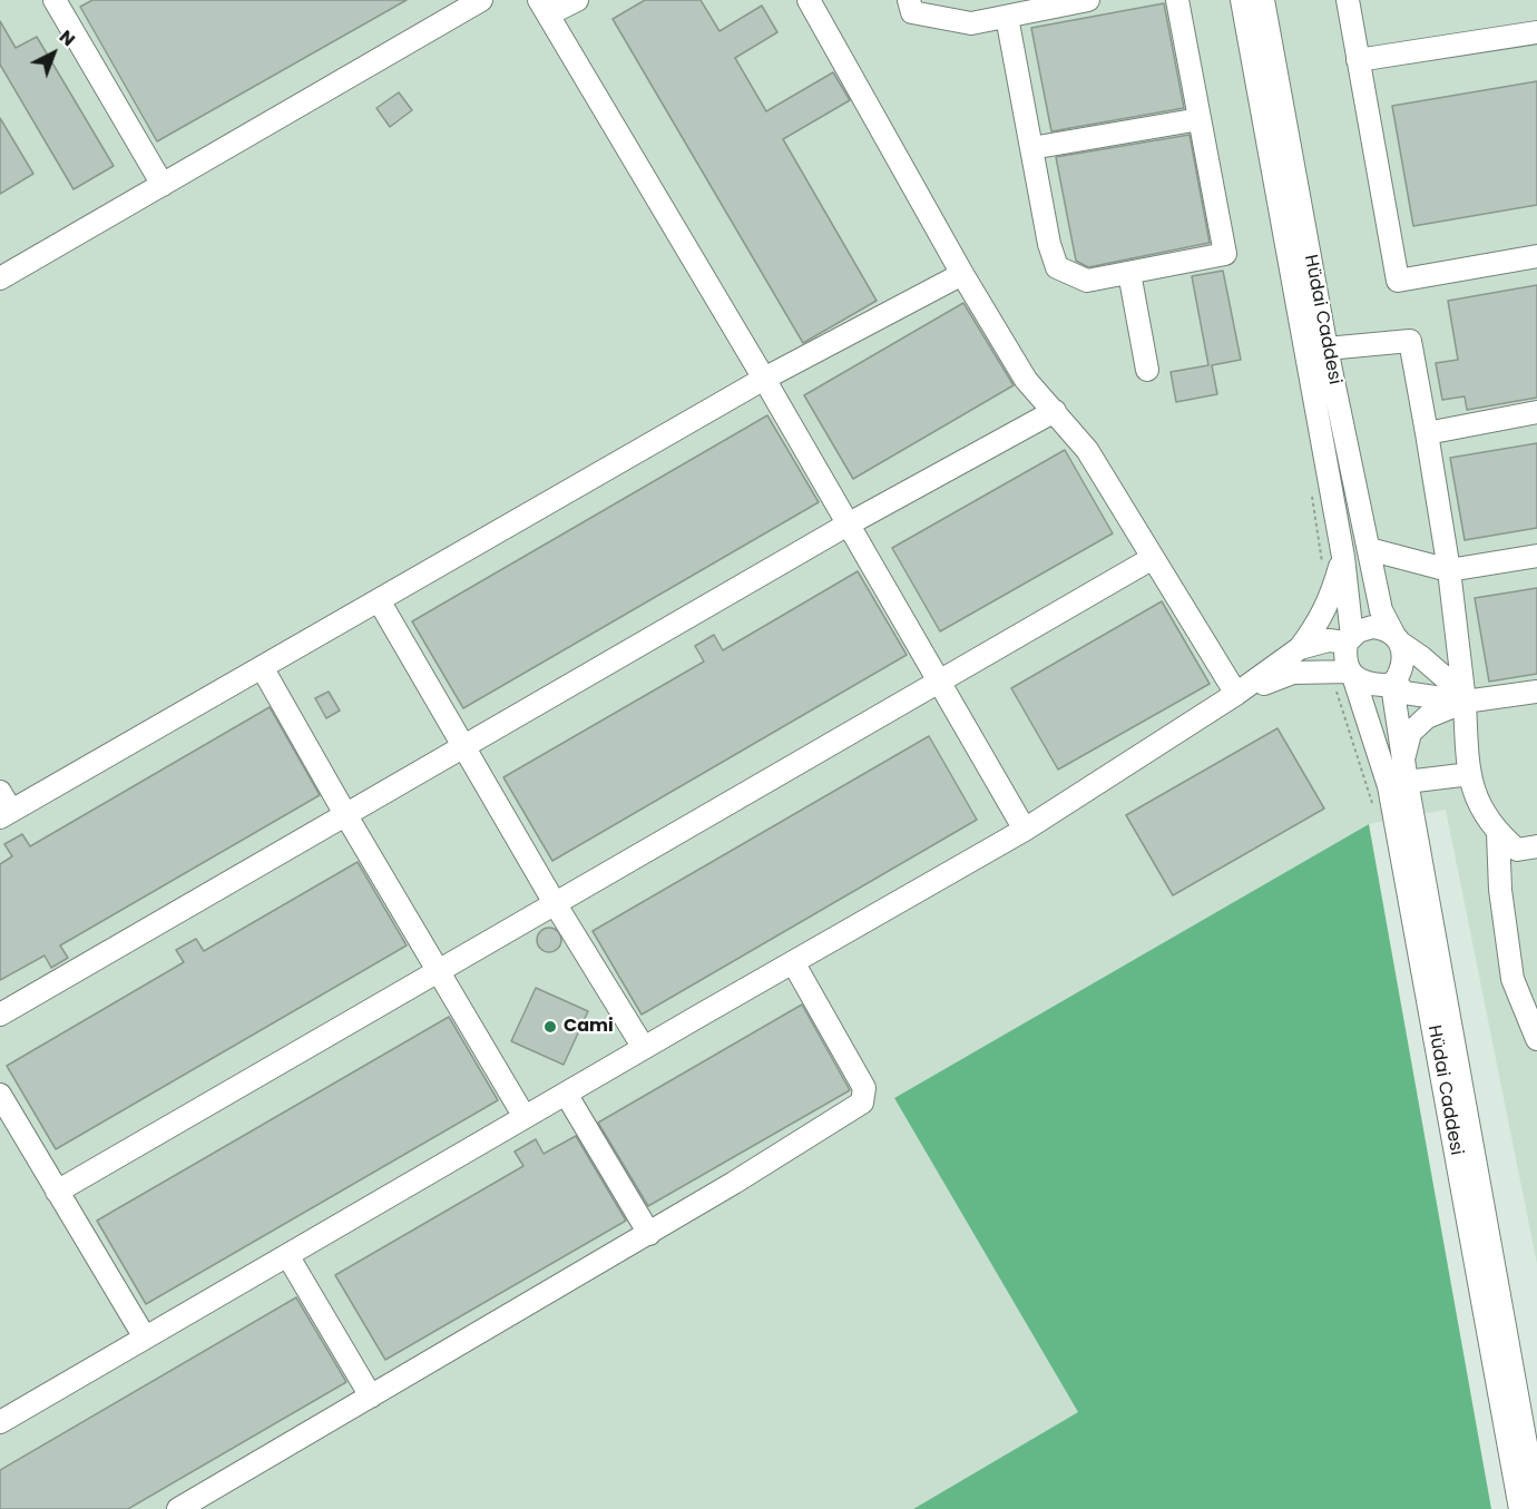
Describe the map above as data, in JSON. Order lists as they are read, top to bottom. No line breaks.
{"streets":{"street":["Hüdai Caddesi"]},"places":["Cami"],"north":"top right"}
